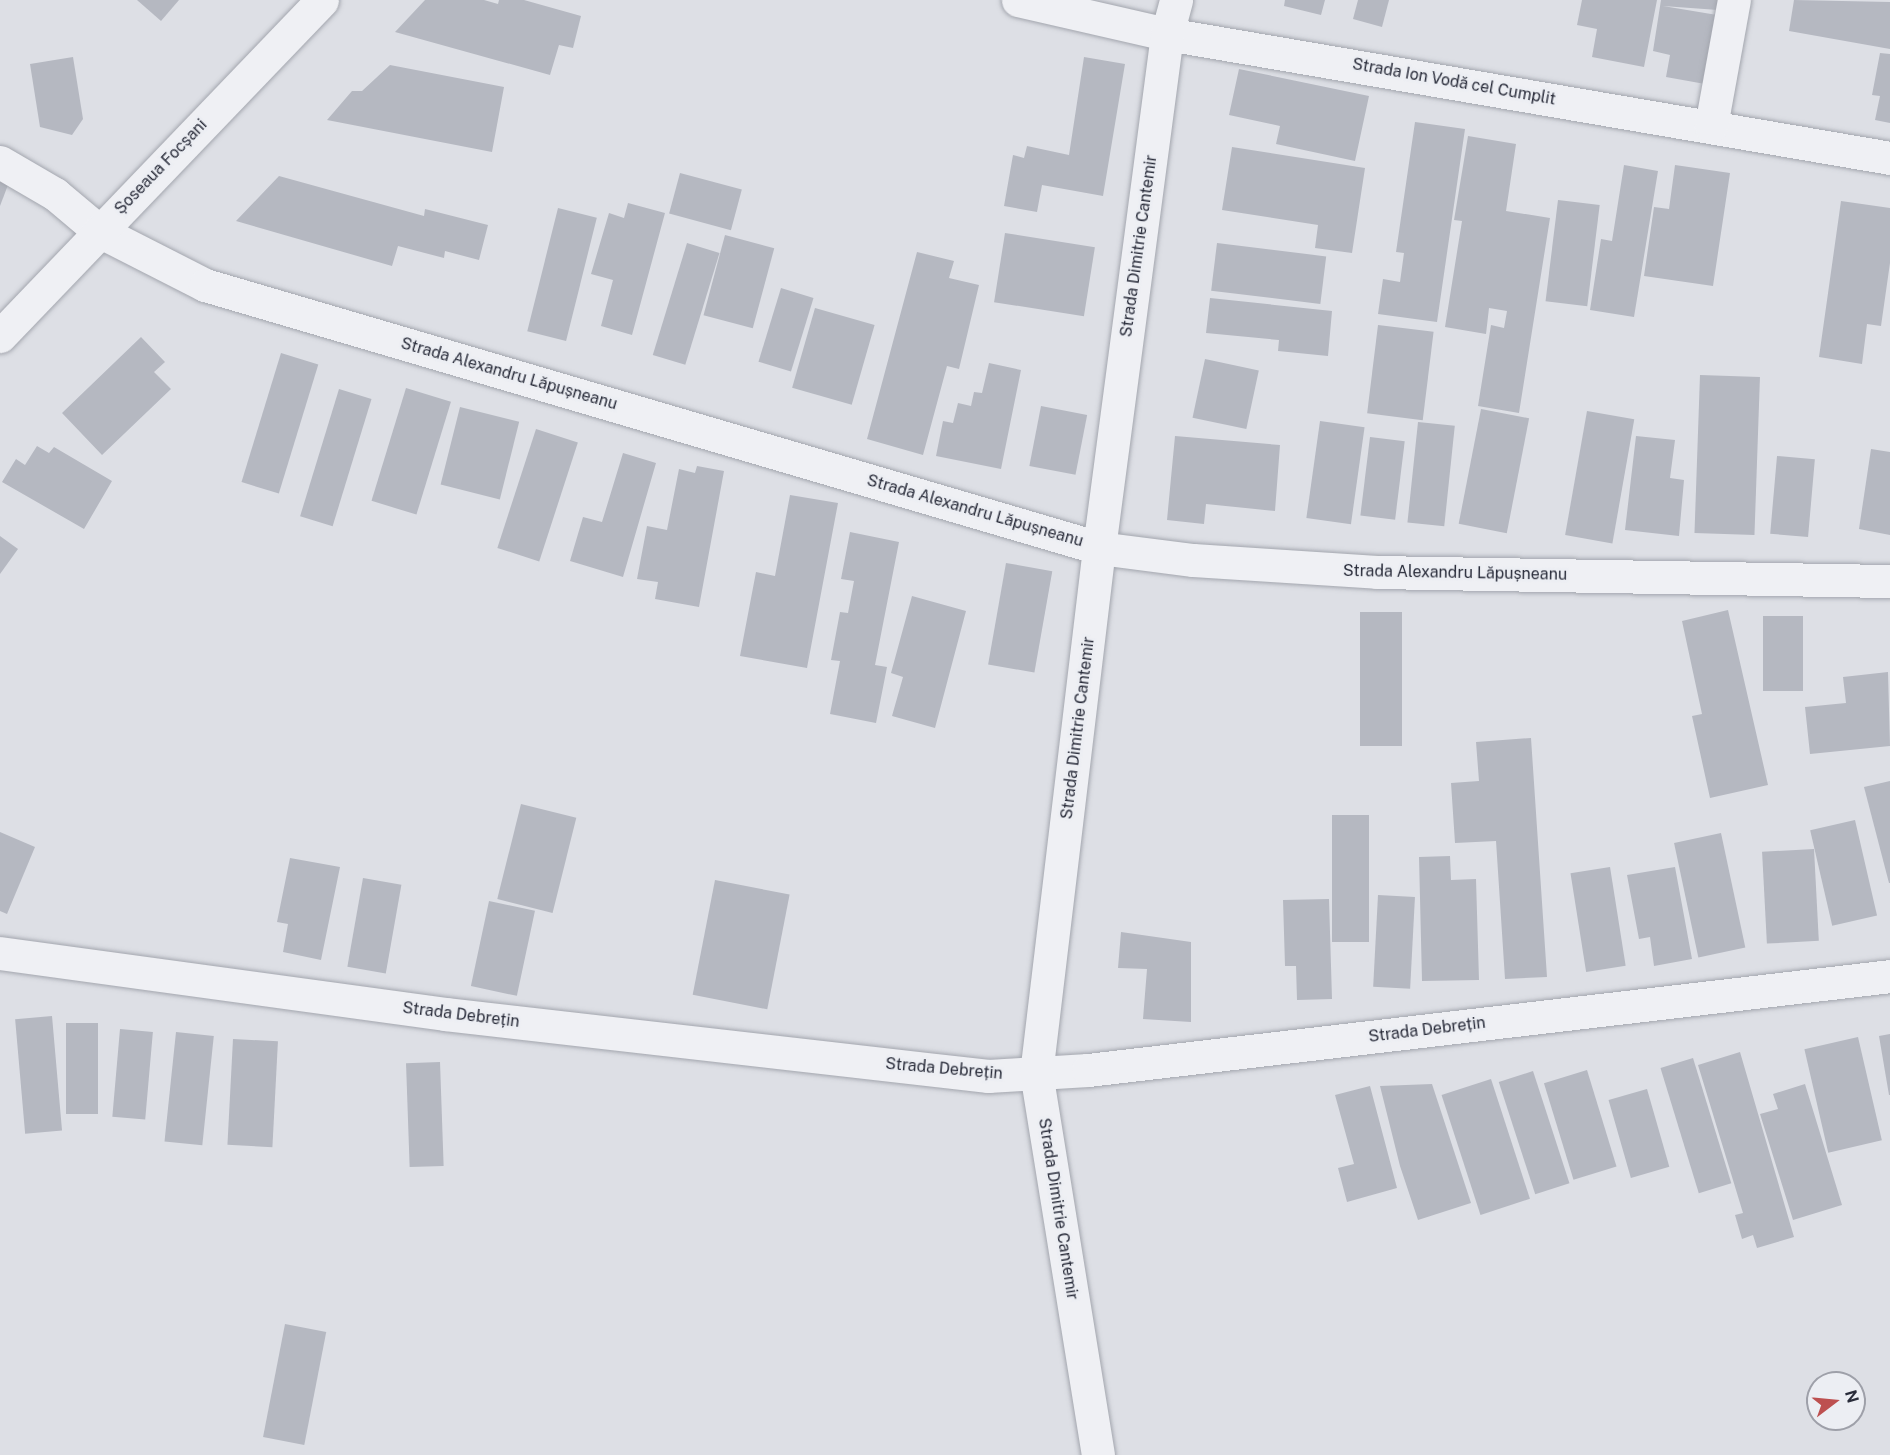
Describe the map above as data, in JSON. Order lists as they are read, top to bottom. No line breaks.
{"streets":{"street":["Strada Ion Vodă cel Cumplit","Șoseaua Focșani","Strada Dimitrie Cantemir","Strada Alexandru Lăpușneanu","Strada Debrețin"]},"crossings":[["Strada Ion Vodă cel Cumplit","Strada Dimitrie Cantemir"],["Șoseaua Focșani","Strada Alexandru Lăpușneanu"],["Strada Dimitrie Cantemir","Strada Alexandru Lăpușneanu"],["Strada Dimitrie Cantemir","Strada Debrețin"]],"north":"right"}
